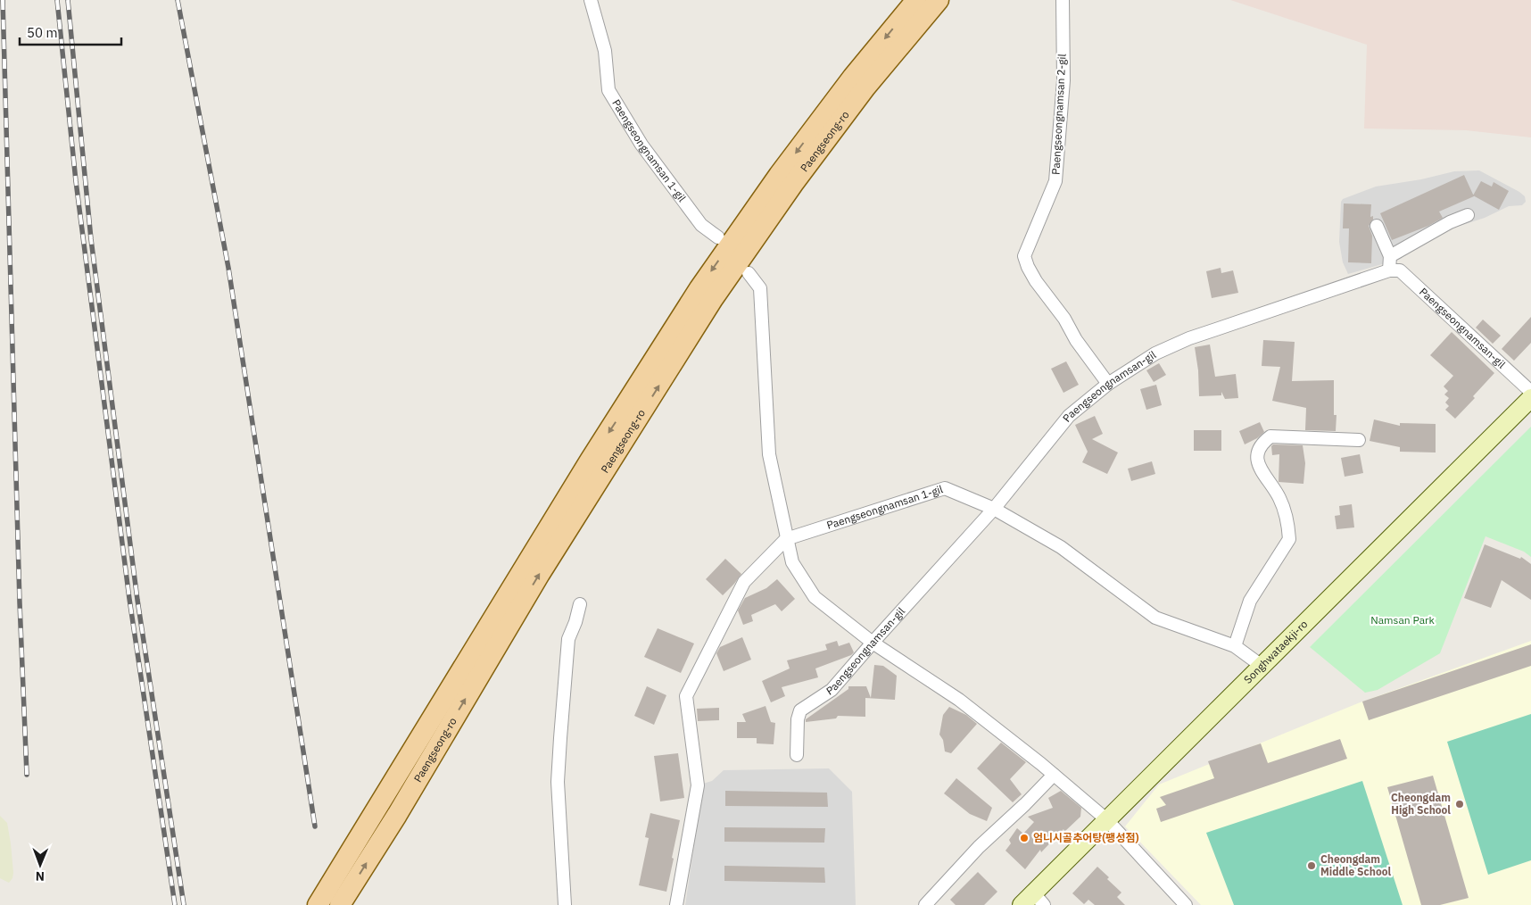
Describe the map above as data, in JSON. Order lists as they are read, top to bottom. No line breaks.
{"streets":{"main road":["Paengseong-ro"],"street":["Paengseongnamsan 2-gil","Paengseongnamsan 1-gil","Paengseongnamsan-gil","Songhwataekji-ro"]},"crossings":[["Paengseongnamsan 2-gil","Paengseongnamsan-gil"],["Paengseongnamsan 1-gil","Paengseongnamsan-gil"],["Paengseongnamsan 1-gil","Songhwataekji-ro"]],"parks":["Namsan Park"],"places":["Cheongdam High School","엄니시골추어탕(팽성점)","Cheongdam Middle School"],"scale_bar":"50 m","north":"bottom"}
